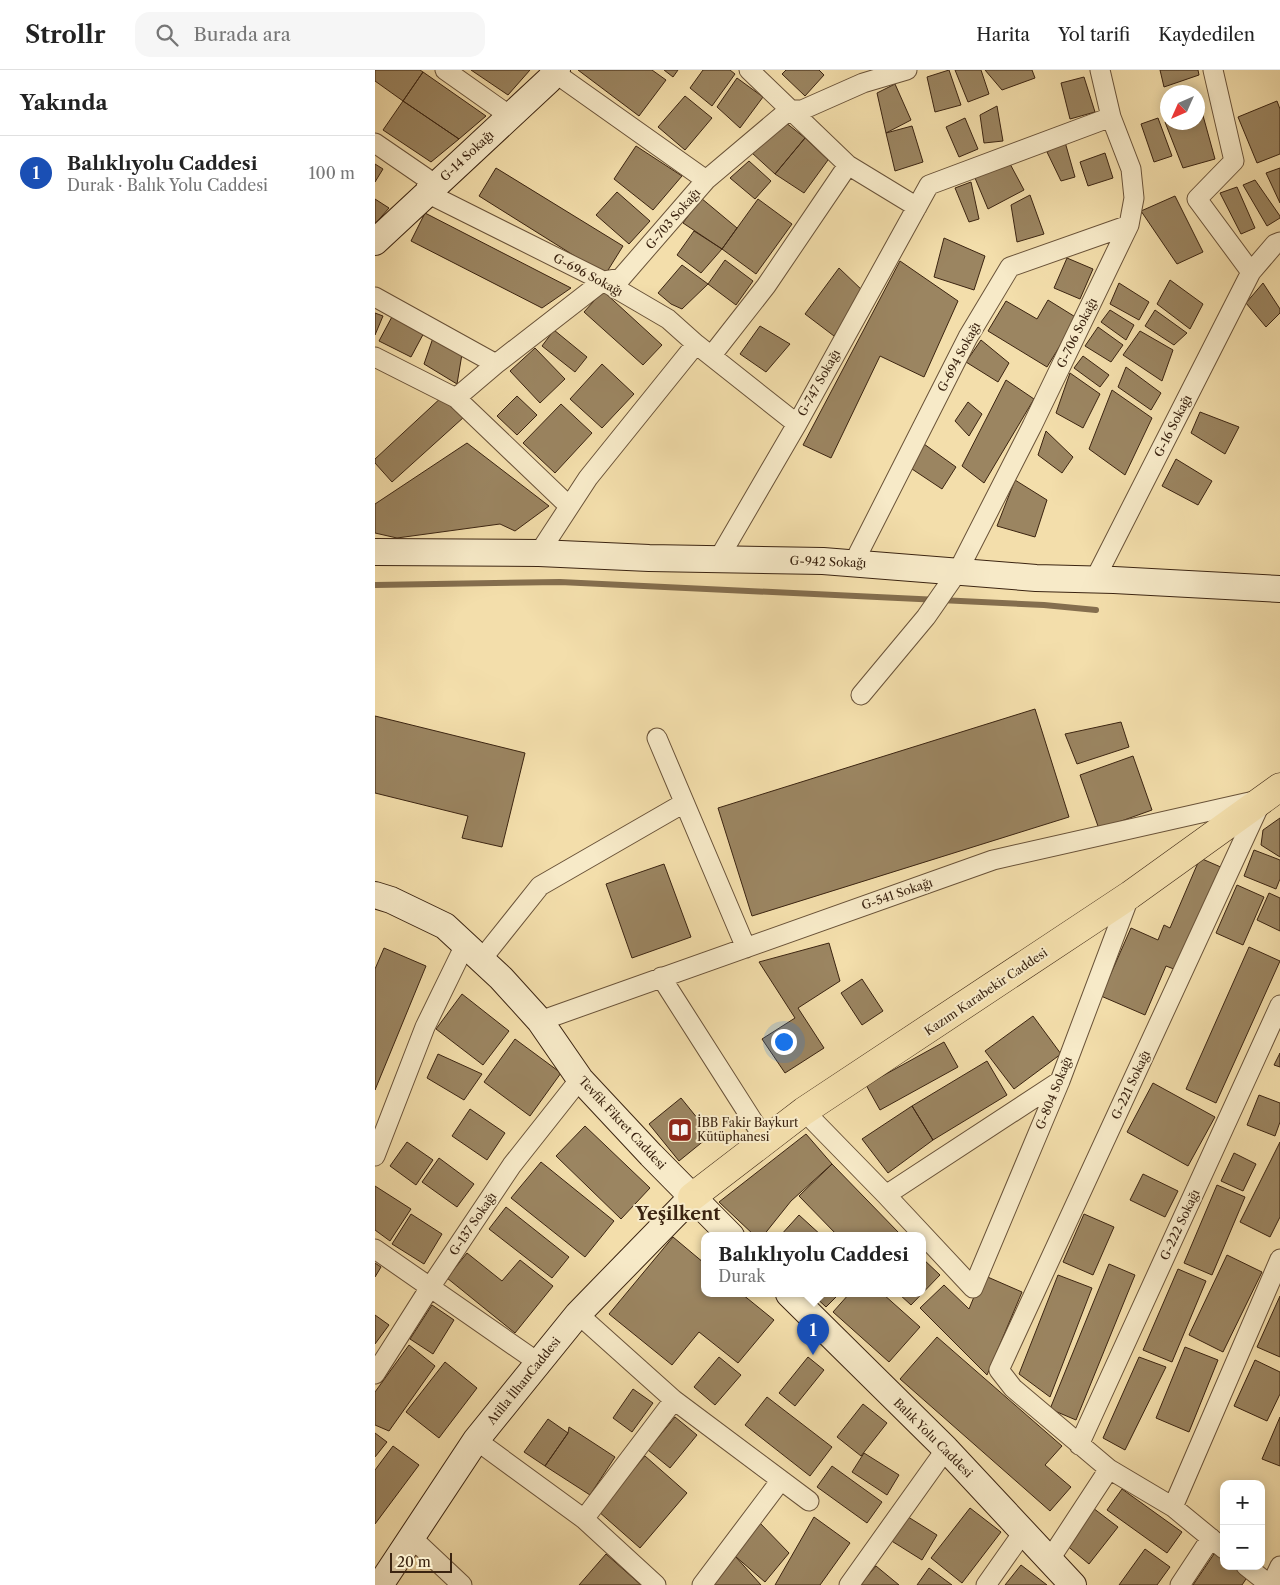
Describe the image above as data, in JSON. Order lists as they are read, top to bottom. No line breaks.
{"streets":{"main road":["G-14 Sokağı","G-942 Sokağı","Kazım Karabekir Caddesi","Tevfik Fikret Caddesi","Atilla İlhanCaddesi","Balık Yolu Caddesi"],"street":["G-703 Sokağı","G-696 Sokağı","G-706 Sokağı","G-694 Sokağı","G-747 Sokağı","G-16 Sokağı","G-541 Sokağı","G-221 Sokağı","G-804 Sokağı","G-137 Sokağı","G-222 Sokağı"]},"crossings":[["G-14 Sokağı","G-696 Sokağı"],["G-703 Sokağı","G-696 Sokağı"],["G-696 Sokağı","G-747 Sokağı"],["G-706 Sokağı","G-694 Sokağı"],["G-706 Sokağı","G-747 Sokağı"],["G-706 Sokağı","G-942 Sokağı"],["G-694 Sokağı","G-942 Sokağı"],["G-747 Sokağı","G-942 Sokağı"],["G-16 Sokağı","G-942 Sokağı"],["G-541 Sokağı","Kazım Karabekir Caddesi"],["G-541 Sokağı","G-221 Sokağı"],["G-541 Sokağı","Tevfik Fikret Caddesi"],["Kazım Karabekir Caddesi","G-221 Sokağı"],["Kazım Karabekir Caddesi","G-804 Sokağı"],["Kazım Karabekir Caddesi","Tevfik Fikret Caddesi"],["Kazım Karabekir Caddesi","Atilla İlhanCaddesi"],["G-221 Sokağı","G-222 Sokağı"],["Tevfik Fikret Caddesi","G-137 Sokağı"],["Tevfik Fikret Caddesi","Atilla İlhanCaddesi"]],"districts":["Yeşilkent"],"places":{"library":["İBB Fakir Baykurt Kütüphanesi"]},"scale_bar":"20 m","north":"bottom left","page":{"header":"Strollr","search":"Burada ara","nav":["Harita","Yol tarifi","Kaydedilen"],"heading":"Yakında","list":[{"mark":"1","name":"Balıklıyolu Caddesi","note":"Durak · Balık Yolu Caddesi","value":"100 m"}],"popup":["Balıklıyolu Caddesi","Durak"],"pins":"1","map_buttons":["+","−"],"scale":"20 m"}}
